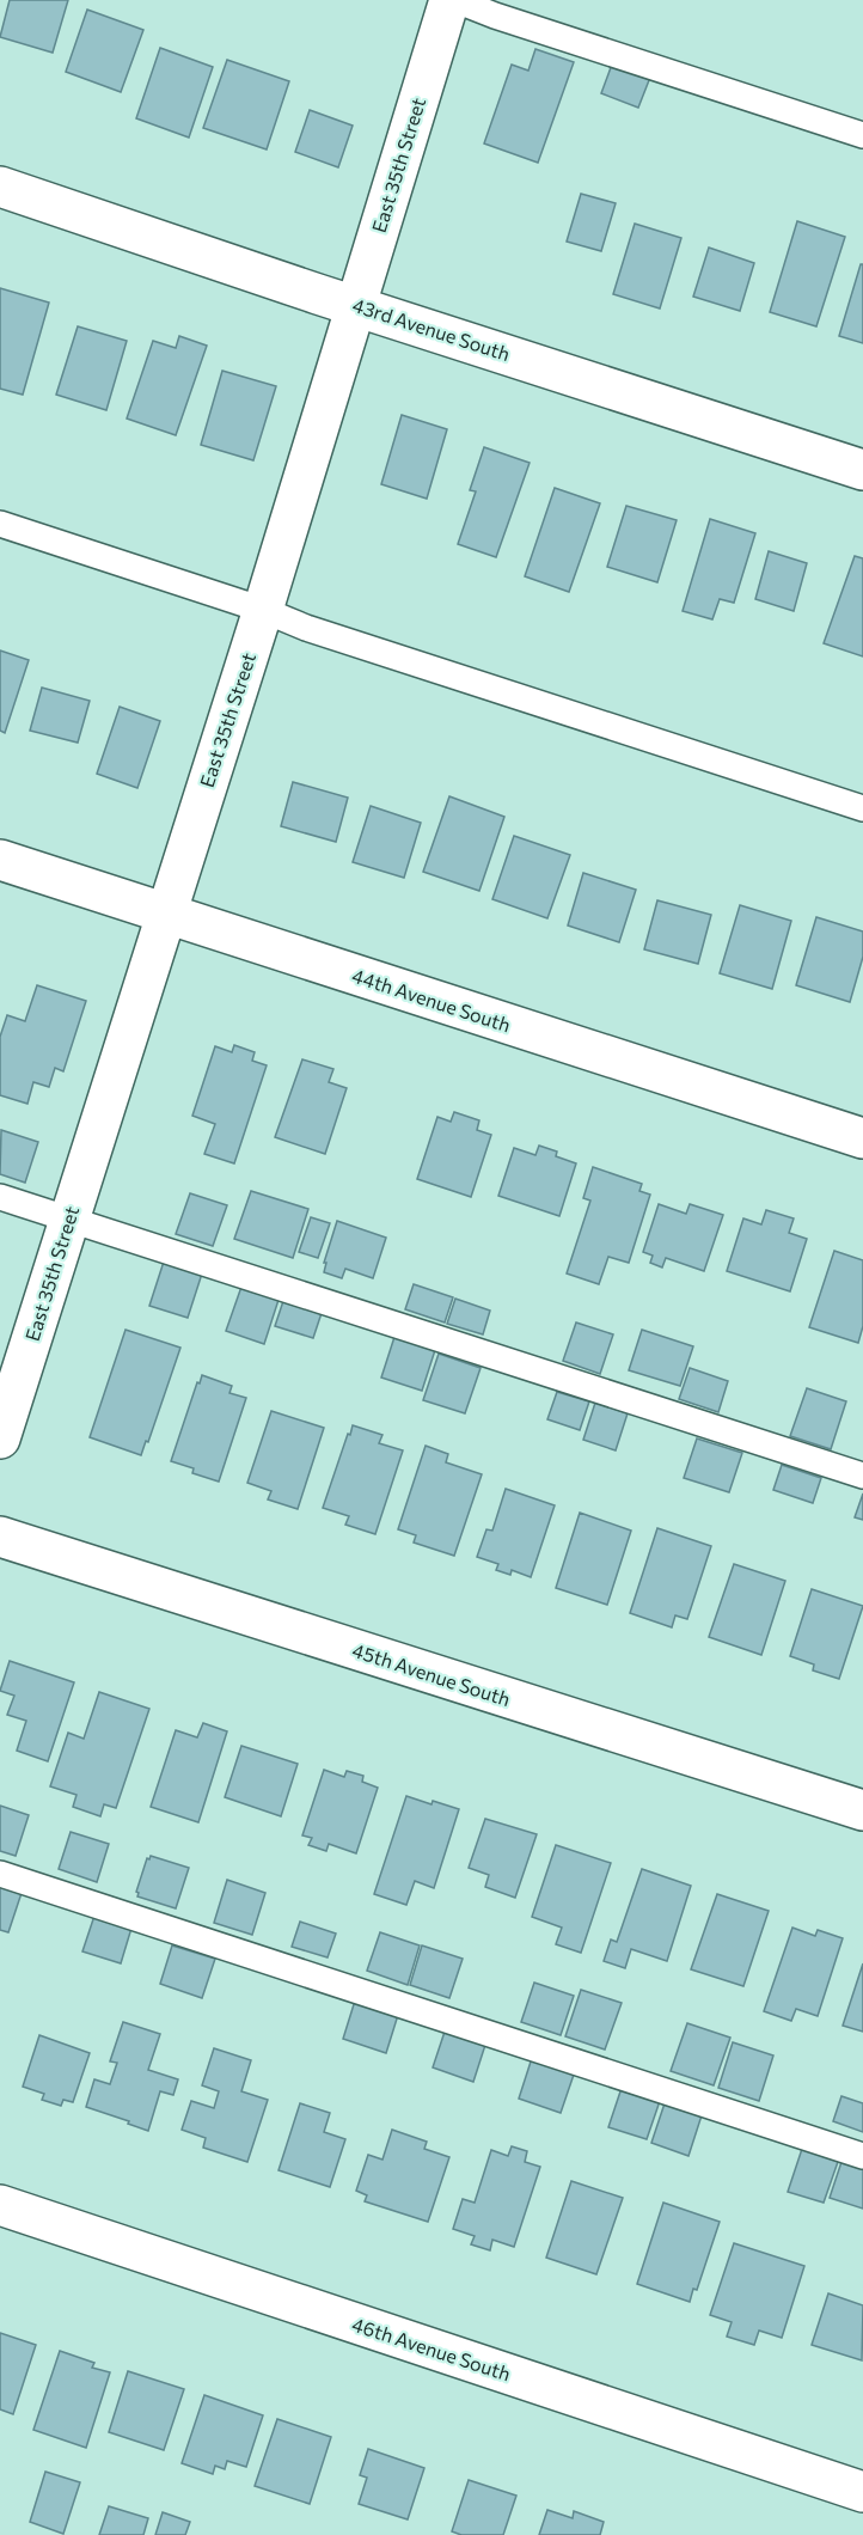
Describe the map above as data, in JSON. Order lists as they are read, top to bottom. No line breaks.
{"streets":{"street":["East 35th Street","43rd Avenue South","44th Avenue South","45th Avenue South","46th Avenue South"]},"crossings":[["East 35th Street","43rd Avenue South"],["East 35th Street","44th Avenue South"]]}
